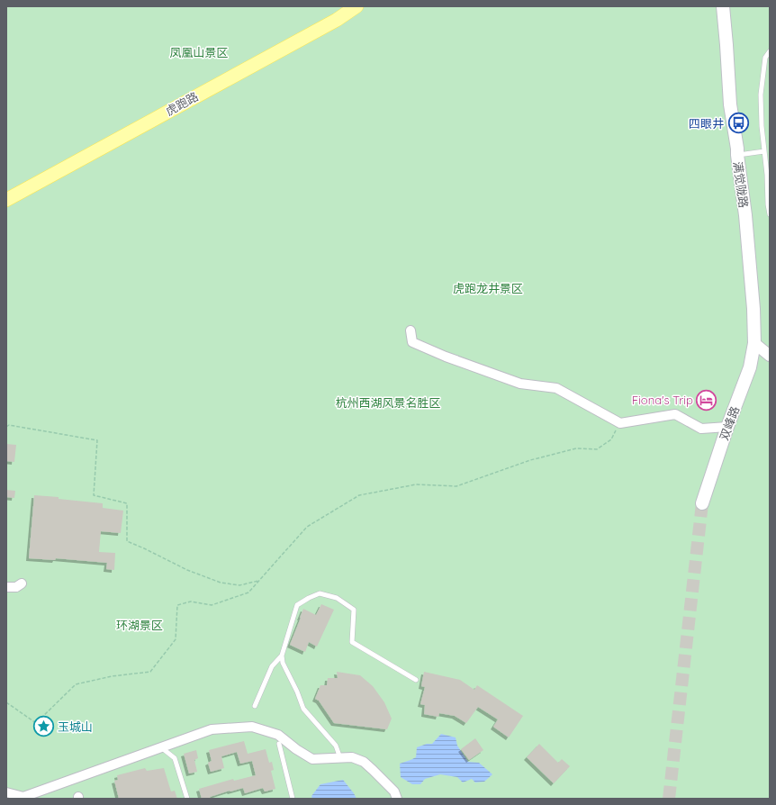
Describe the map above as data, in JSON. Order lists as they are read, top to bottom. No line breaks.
{"streets":{"main road":["虎跑路","满觉陇路","双峰路"]},"crossings":[["满觉陇路","双峰路"]],"parks":["凤凰山景区","虎跑龙井景区","杭州西湖风景名胜区","环湖景区"],"places":{"bus stop":["四眼井"],"hotel":["Fiona's Trip"],"place":["玉城山"]}}
